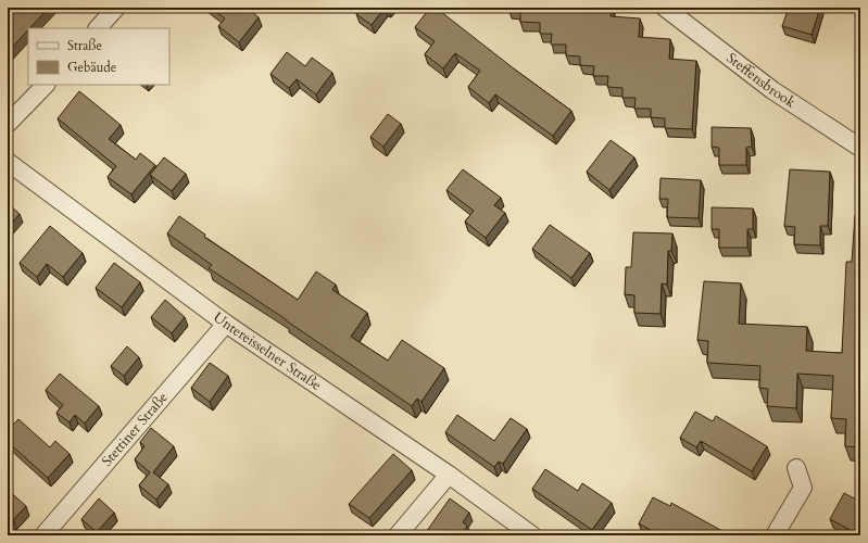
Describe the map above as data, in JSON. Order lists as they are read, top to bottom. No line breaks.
{"streets":{"street":["Steffensbrook","Untereisselner Straße","Stettiner Straße"]},"crossings":[["Untereisselner Straße","Stettiner Straße"]],"legend":["Straße","Gebäude"]}
